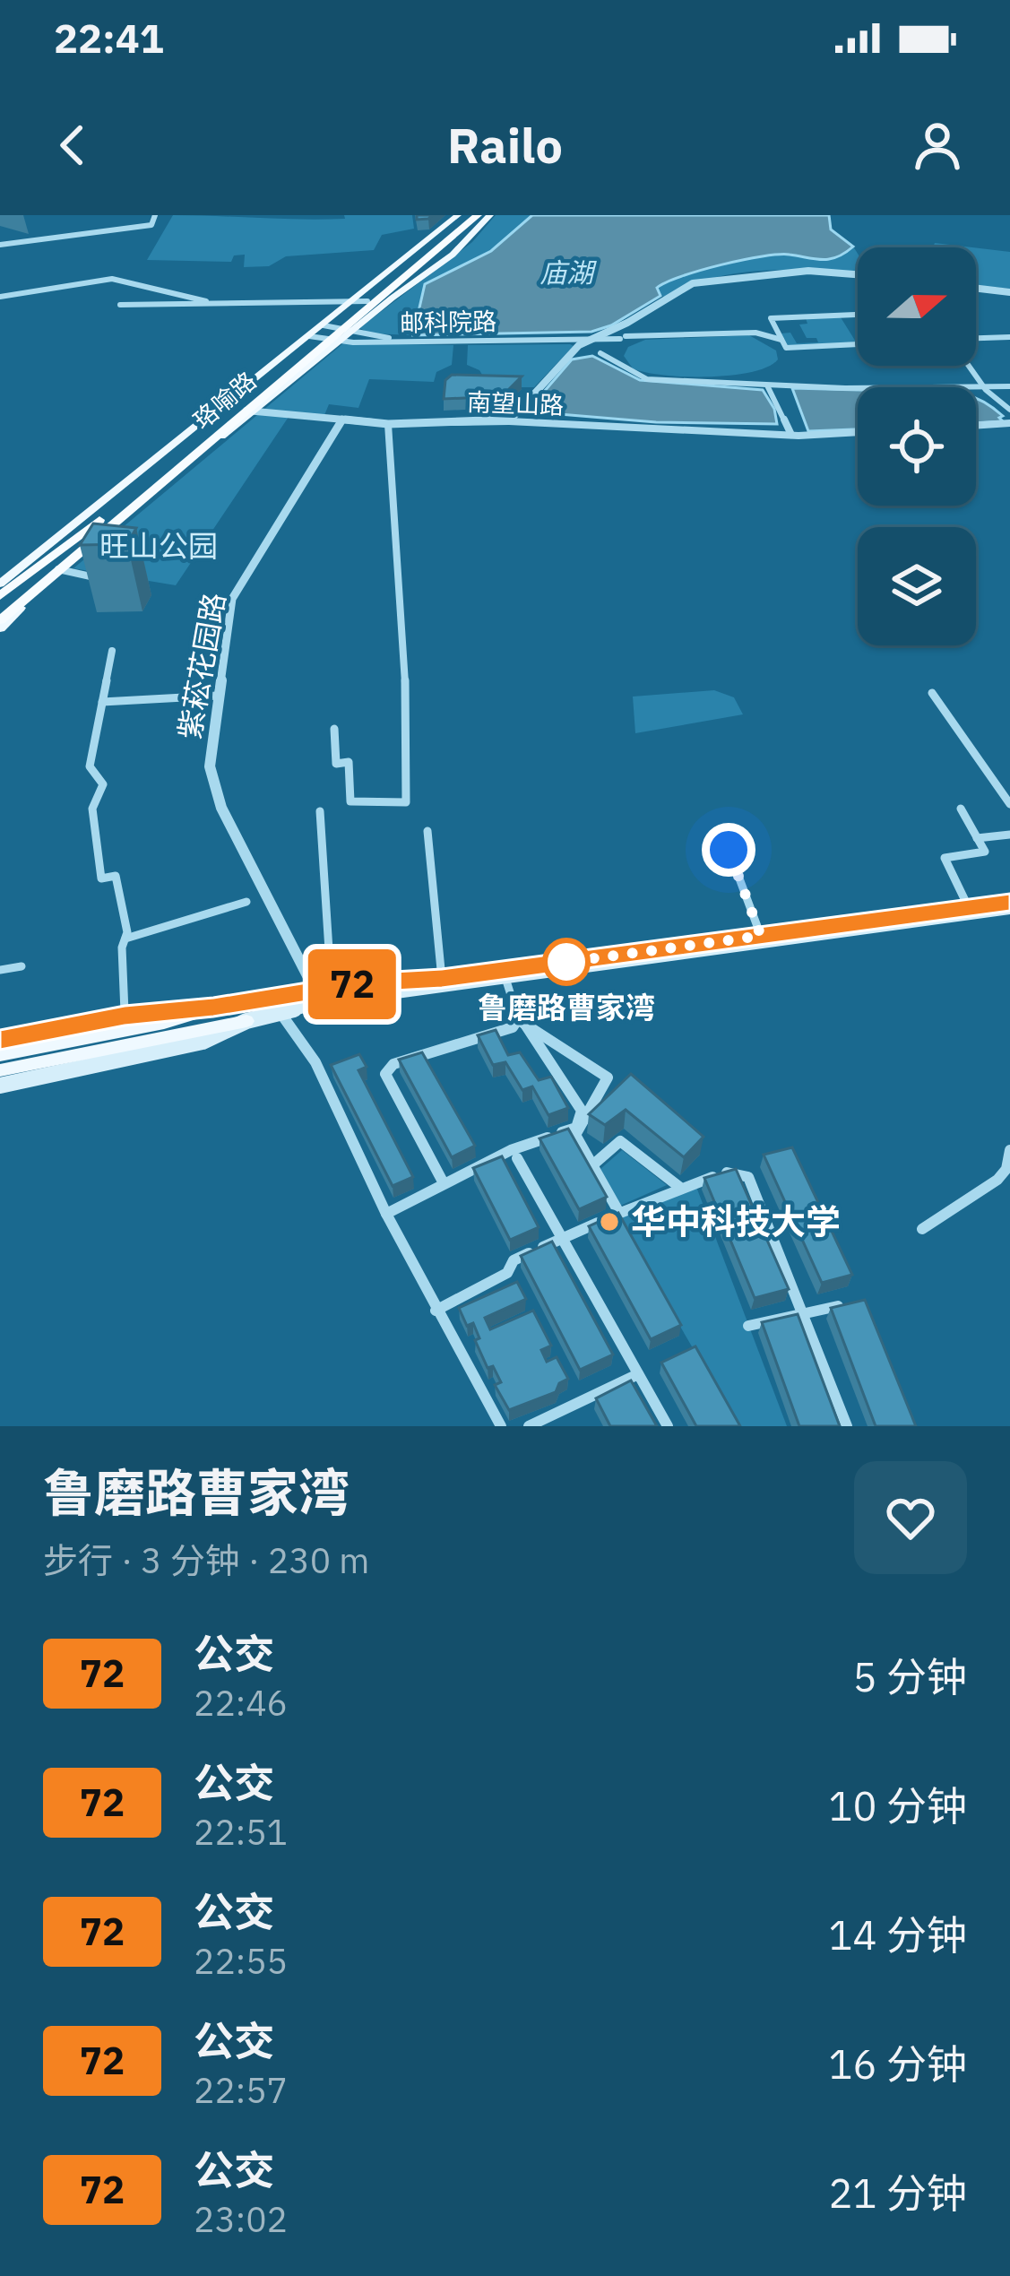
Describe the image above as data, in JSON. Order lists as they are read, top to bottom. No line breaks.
{"streets":{"highway":["珞喻路"],"street":["邮科院路","南望山路","紫菘花园路"]},"crossings":[["邮科院路","珞喻路"],["珞喻路","南望山路"],["南望山路","紫菘花园路"]],"water":["庙湖"],"parks":["旺山公园"],"places":["鲁磨路曹家湾","华中科技大学"],"lines":["bus line 72"],"north":"right","page":{"status":"22:41","header":"Railo","on_map":"72","heading":["鲁磨路曹家湾","步行 · 3 分钟 · 230 m"],"list":[{"mark":"72","name":"公交","note":"22:46","value":"5 分钟"},{"mark":"72","name":"公交","note":"22:51","value":"10 分钟"},{"mark":"72","name":"公交","note":"22:55","value":"14 分钟"},{"mark":"72","name":"公交","note":"22:57","value":"16 分钟"},{"mark":"72","name":"公交","note":"23:02","value":"21 分钟"}]}}
